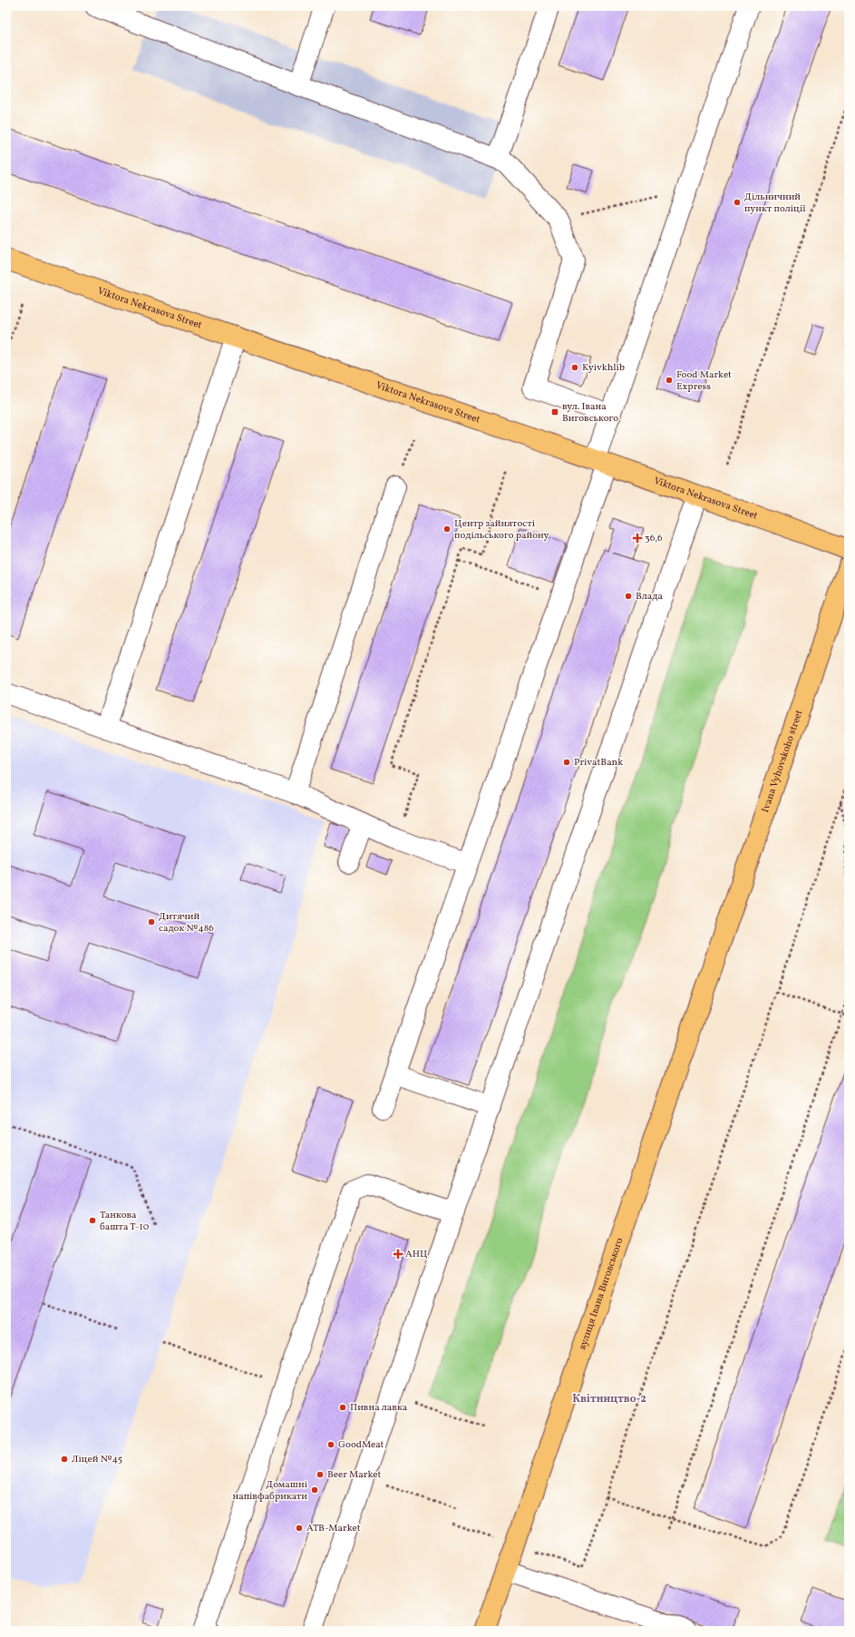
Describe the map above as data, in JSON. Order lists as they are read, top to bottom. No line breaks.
{"streets":{"main road":["Viktora Nekrasova Street","Ivana Vyhovskoho street"]},"districts":["Квітництво-2"],"places":{"other":["Дільничний пункт поліції","Kyivkhlib","Food Market Express","Центр зайнятості подільського району","Влада","PrivatBank","Дитячий садок №486","Танкова башта Т-10","Пивна лавка","GoodMeat","Ліцей №45","Beer Market","Домашні напівфабрикати","ATB-Market"],"transit":["вул. Івана Виговського"],"health":["36,6","АНЦ"]}}
